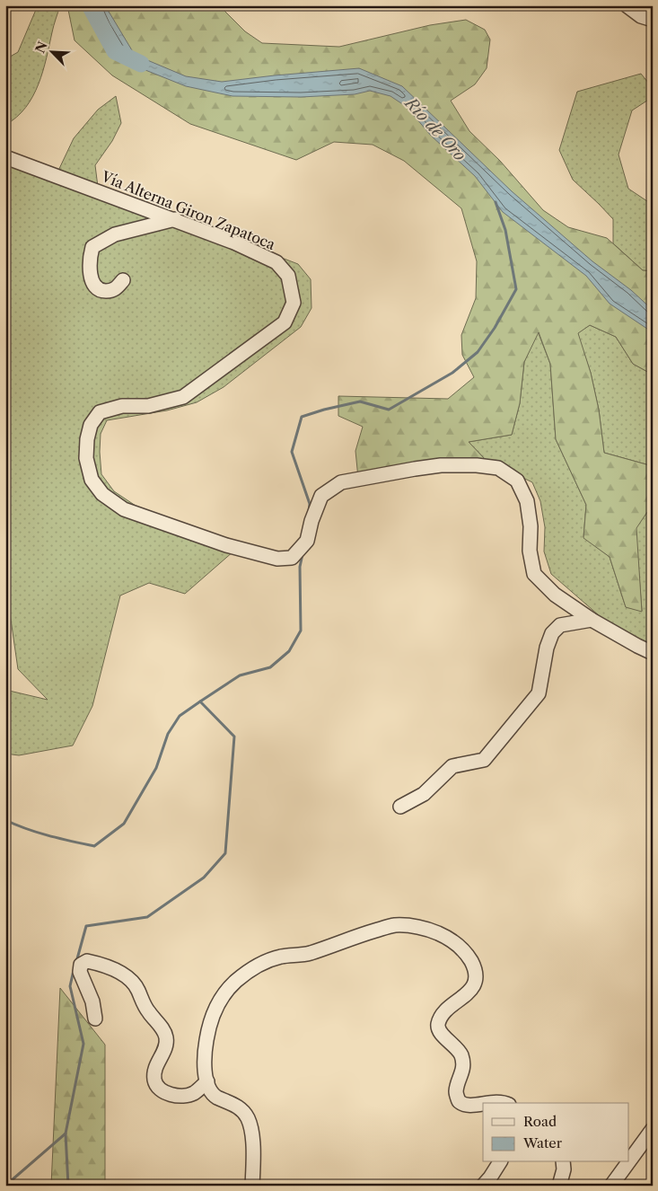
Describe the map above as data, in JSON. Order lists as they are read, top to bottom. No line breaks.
{"streets":{"street":["Vía Alterna Giron Zapatoca"]},"water":["Río de Oro"],"legend":["Road","Water"],"north":"top left"}
